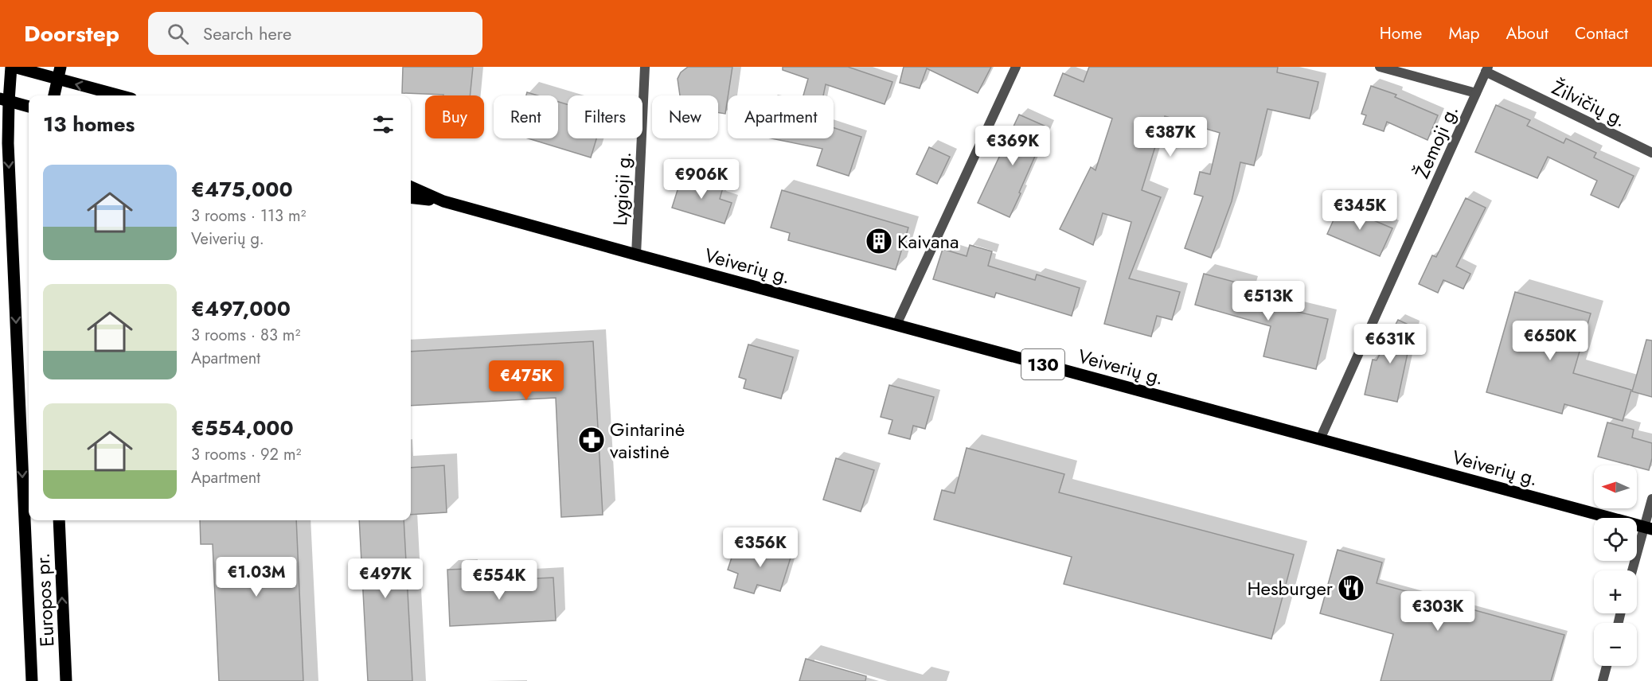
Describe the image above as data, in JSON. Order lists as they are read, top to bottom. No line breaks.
{"streets":{"main road":["Veiverių g.","130","Europos pr."],"street":["Žilvičių g.","Žemoji g.","Lygioji g."]},"crossings":[["Žilvičių g.","Žemoji g."],["Žemoji g.","Veiverių g."],["Lygioji g.","Veiverių g."]],"places":{"building":["Kaivana"],"pharmacy":["Gintarinė vaistinė"],"restaurant":["Hesburger"]},"north":"left","page":{"header":"Doorstep","search":"Search here","nav":["Home","Map","About","Contact"],"chip":["Buy","Rent","Filters","New","Apartment"],"heading":"13 homes","price":["€387K","€369K","€906K","€345K","€513K","€650K","€631K","€475K","€356K","€1.03M","€497K","€554K","€303K"],"list":[{"name":"€475,000","note":"3 rooms · 113 m² · Veiverių g."},{"name":"€497,000","note":"3 rooms · 83 m² · Apartment"},{"name":"€554,000","note":"3 rooms · 92 m² · Apartment"}],"map_buttons":["+","−"]}}
